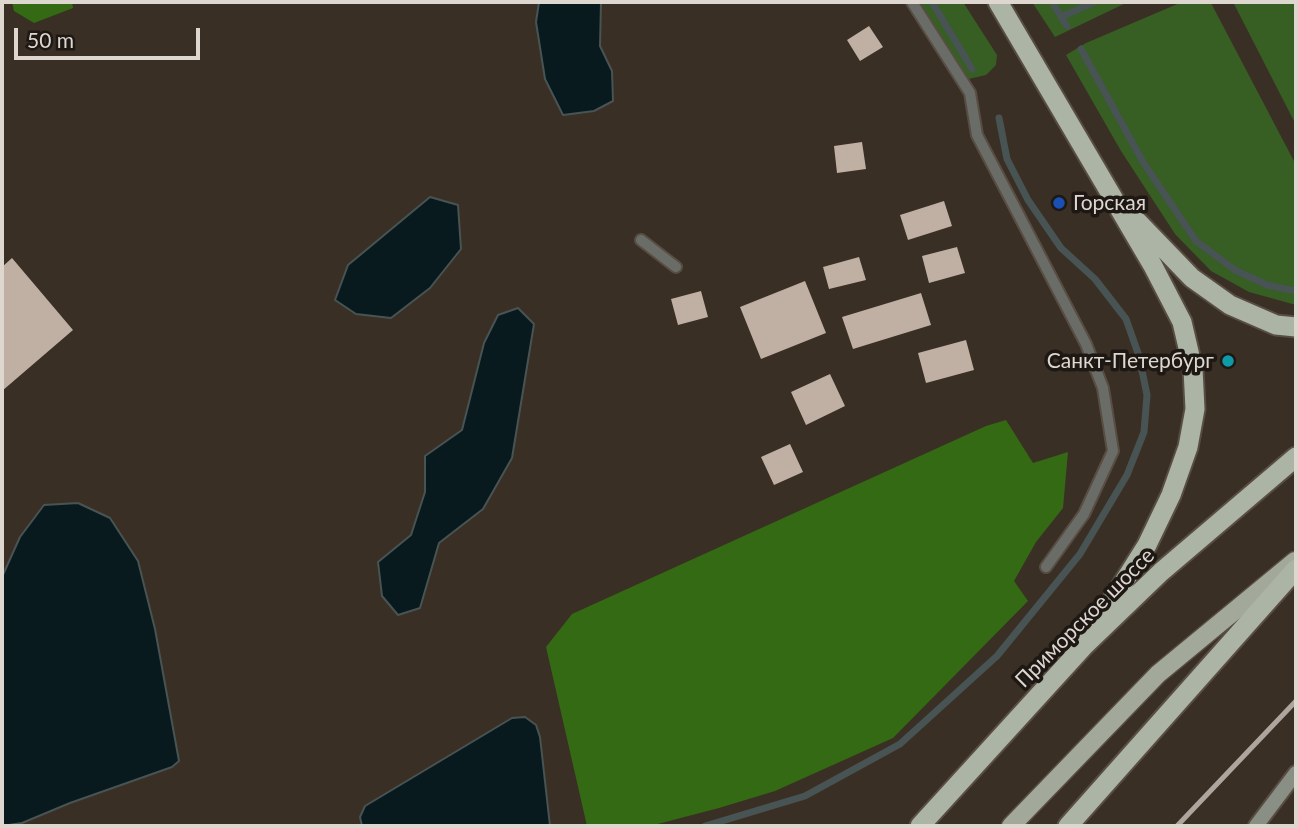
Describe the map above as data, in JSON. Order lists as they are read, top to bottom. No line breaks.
{"streets":{"highway":["Приморское шоссе"]},"places":["Горская","Санкт-Петербург"],"scale_bar":"50 m"}
